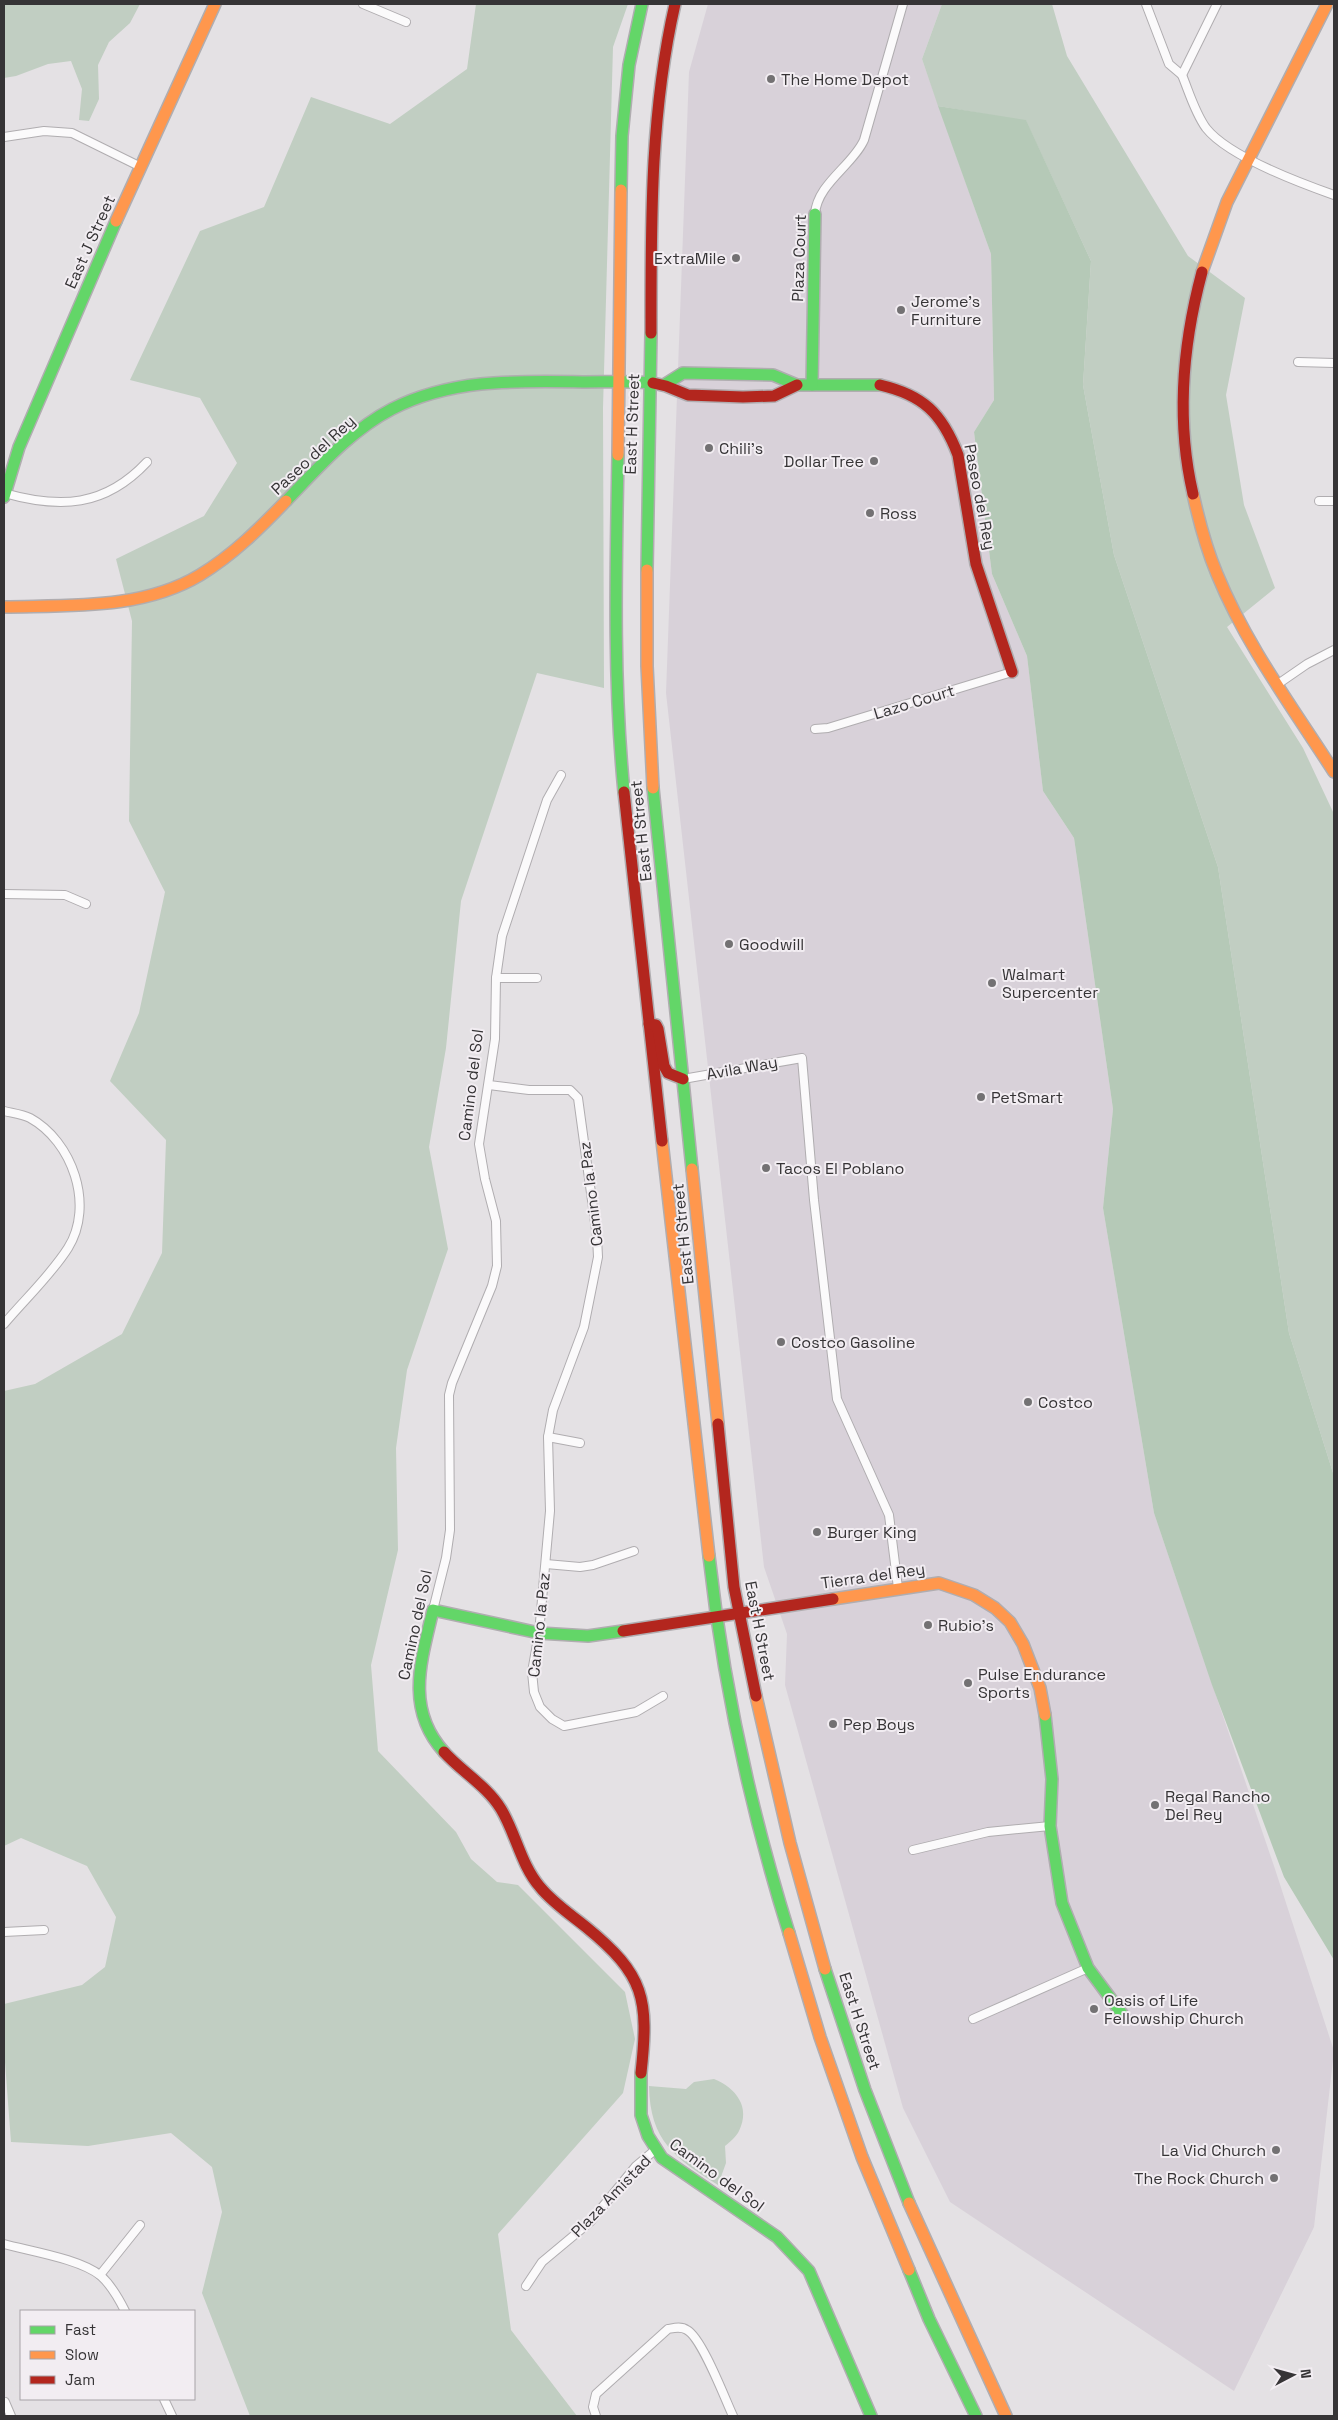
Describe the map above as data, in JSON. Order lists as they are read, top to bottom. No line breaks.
{"streets":{"main road":["East J Street","Plaza Court","East H Street","Paseo del Rey","Camino del Sol","Tierra del Rey"],"street":["Lazo Court","Avila Way","Camino la Paz","Plaza Amistad"]},"crossings":[["Plaza Court","Paseo del Rey"],["East H Street","Paseo del Rey"],["East H Street","Avila Way"],["East H Street","Tierra del Rey"],["Paseo del Rey","Lazo Court"],["Avila Way","Tierra del Rey"],["Camino del Sol","Camino la Paz"],["Camino del Sol","Tierra del Rey"],["Camino del Sol","Plaza Amistad"],["Camino la Paz","Tierra del Rey"]],"places":["The Home Depot","ExtraMile","Jerome's Furniture","Chili's","Dollar Tree","Ross","Goodwill","Walmart Supercenter","PetSmart","Tacos El Poblano","Costco Gasoline","Costco","Burger King","Rubio's","Pulse Endurance Sports","Pep Boys","Regal Rancho Del Rey","Oasis of Life Fellowship Church","La Vid Church","The Rock Church"],"legend":["Fast","Slow","Jam"],"north":"right"}
